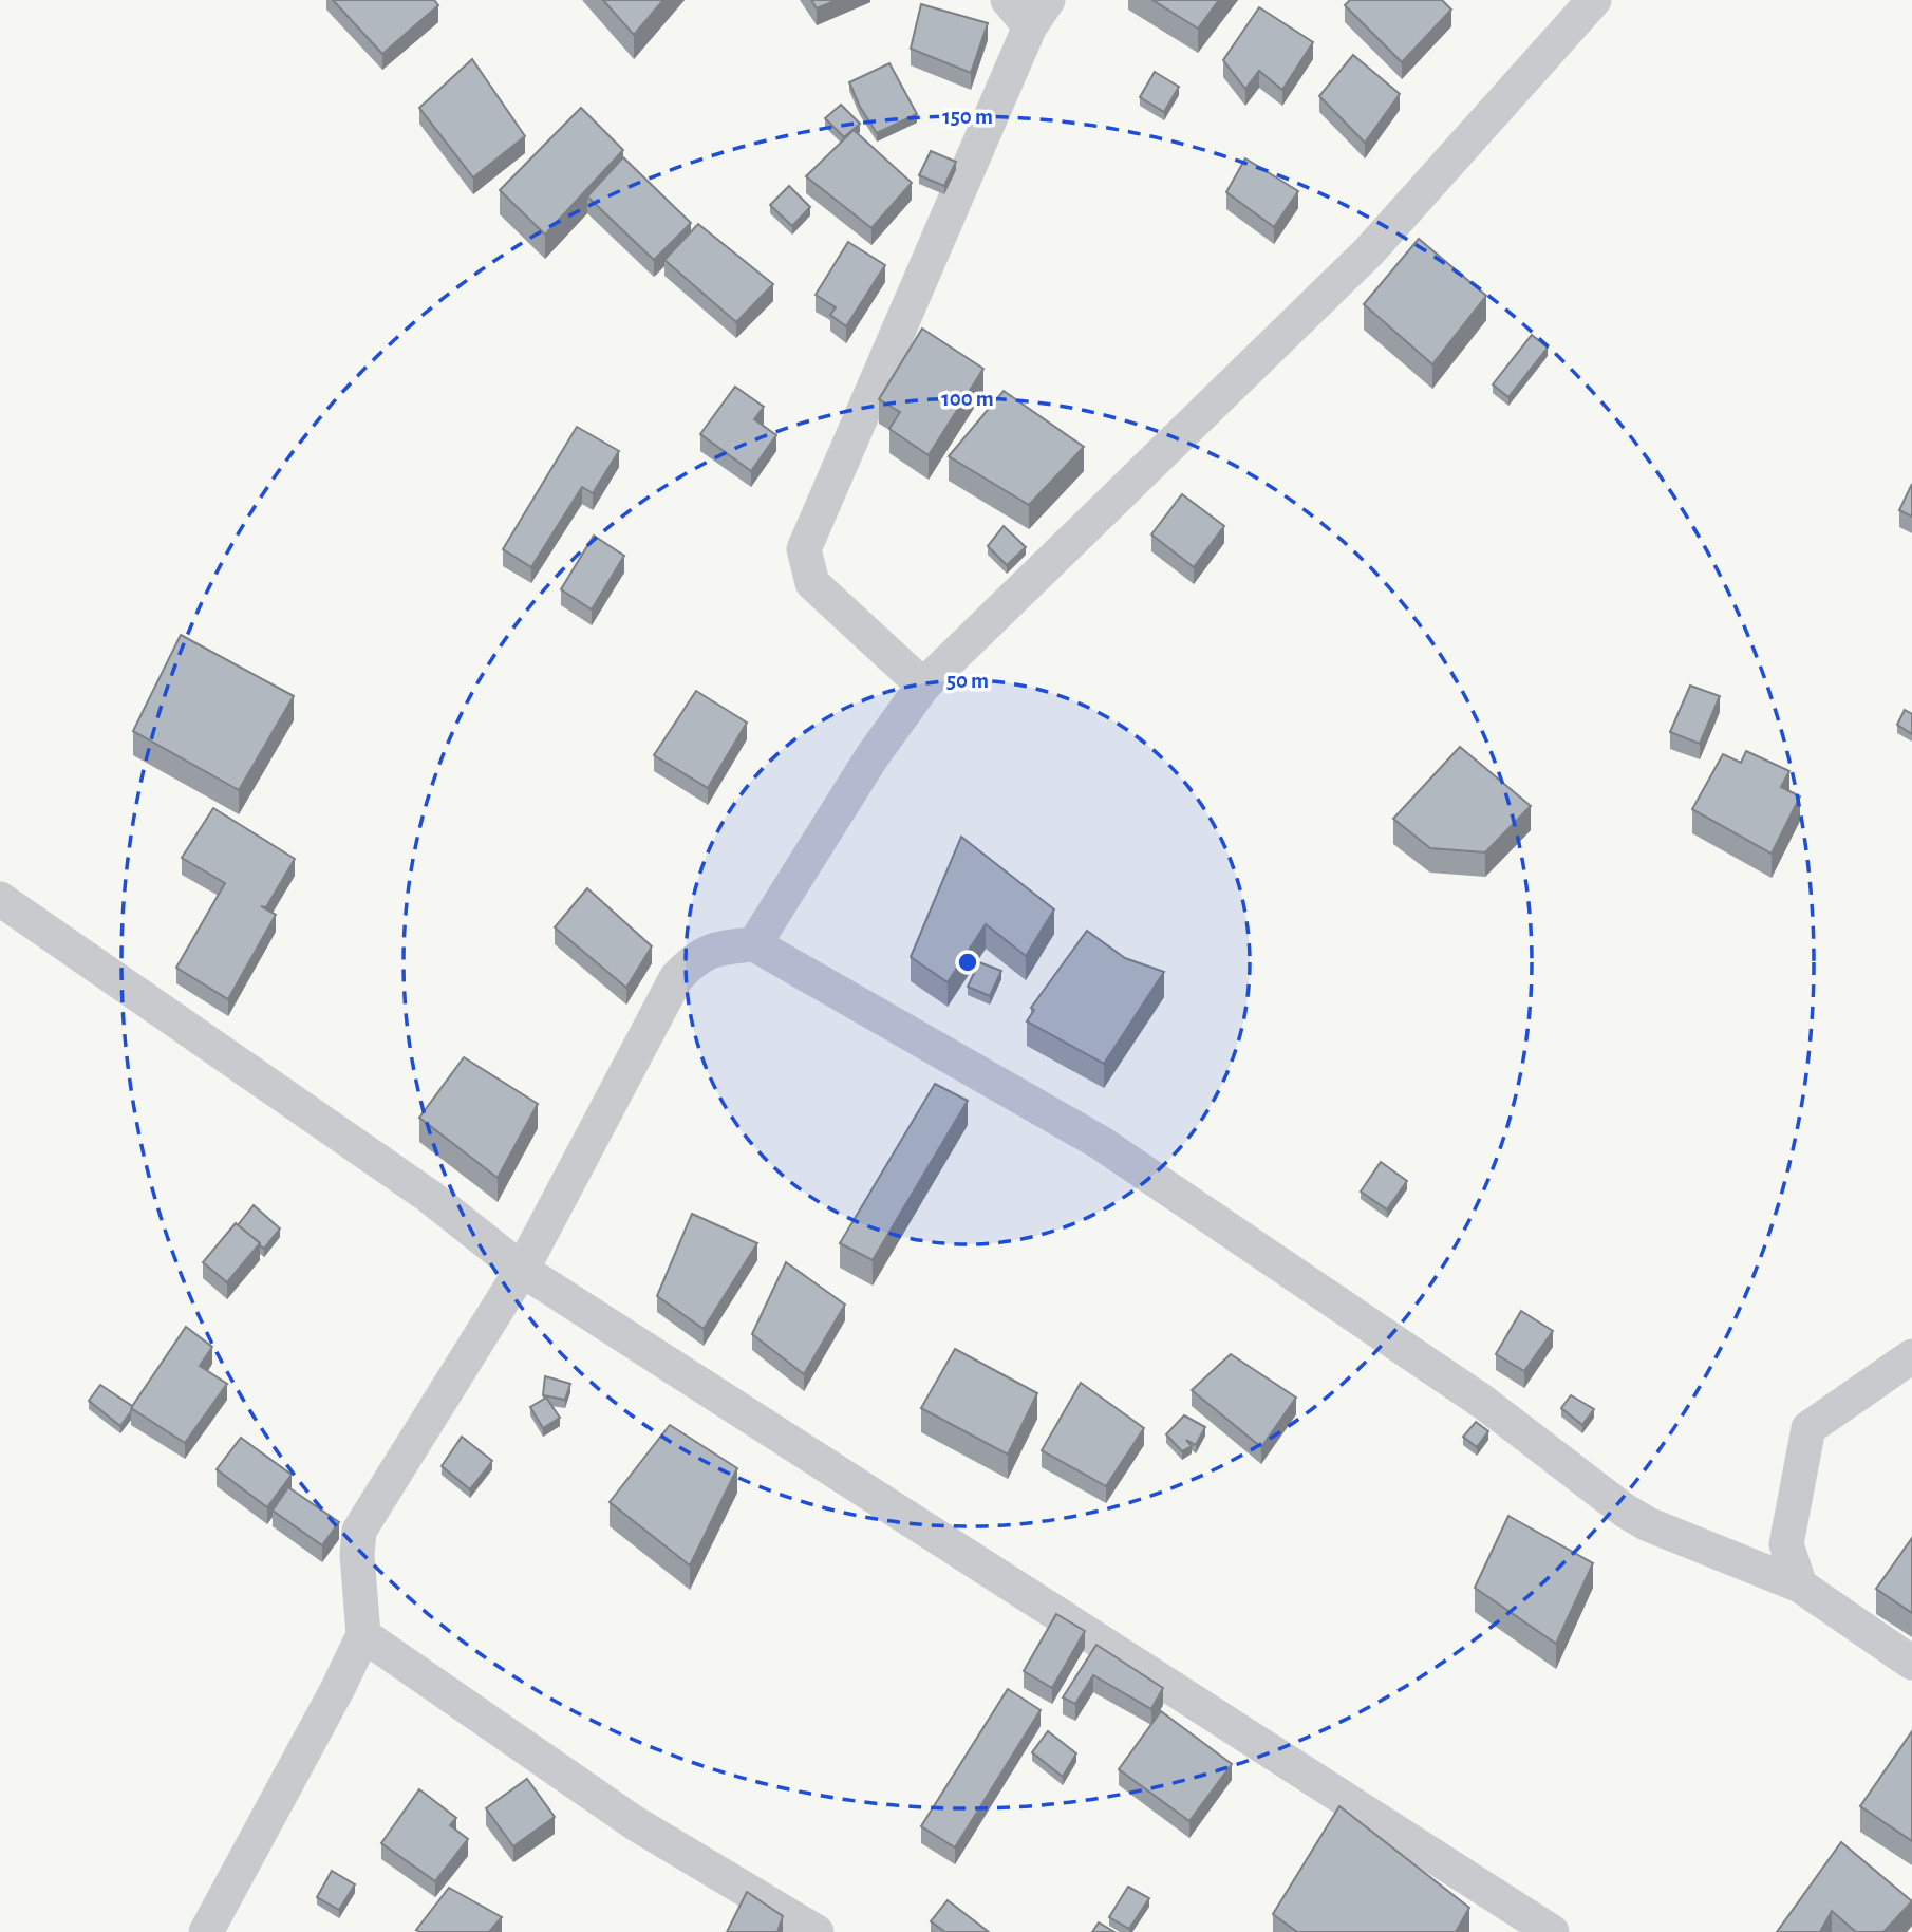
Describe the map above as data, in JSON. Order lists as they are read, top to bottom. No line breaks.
{"rings":["150 m","100 m","50 m"]}
